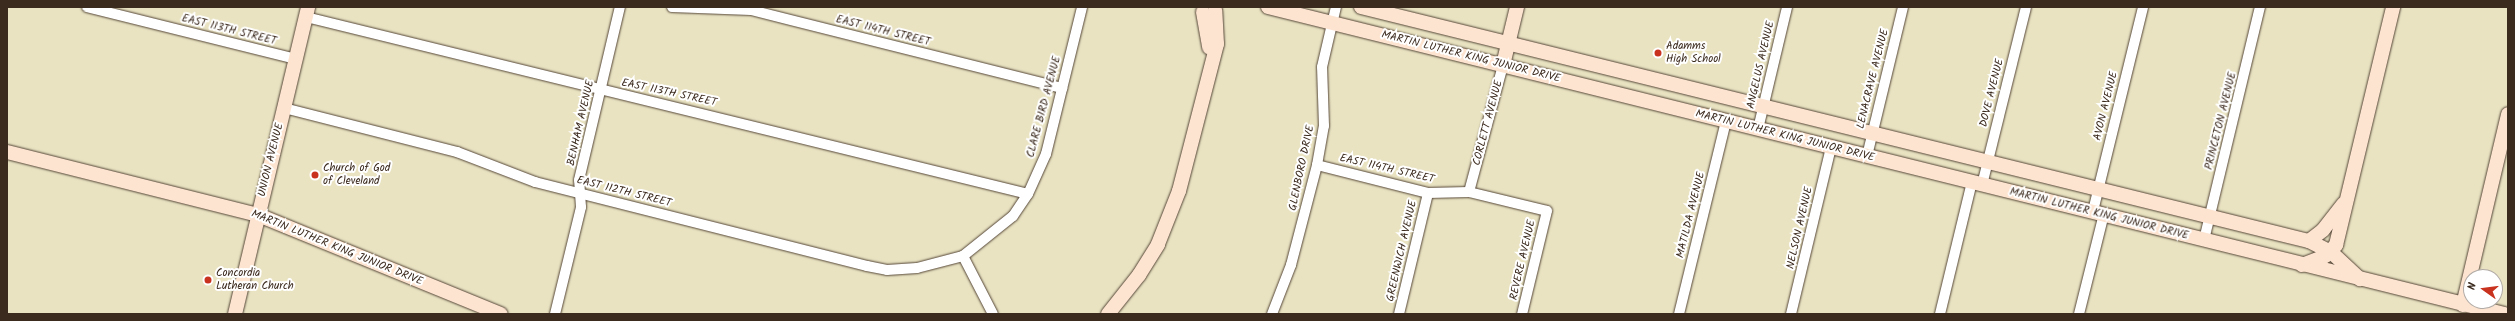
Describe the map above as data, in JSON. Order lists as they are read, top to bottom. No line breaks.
{"streets":{"main road":["MARTIN LUTHER KING JUNIOR DRIVE","CORLETT AVENUE","UNION AVENUE"],"street":["EAST 113TH STREET","EAST 114TH STREET","ANGELUS AVENUE","LENACRAVE AVENUE","DOVE AVENUE","AVON AVENUE","CLARE BIRD AVENUE","PRINCETON AVENUE","BENHAM AVENUE","GLENBORO DRIVE","EAST 112TH STREET","MATILDA AVENUE","NELSON AVENUE","GREENWICH AVENUE","REVERE AVENUE"]},"crossings":[["EAST 113TH STREET","CLARE BIRD AVENUE"],["EAST 113TH STREET","BENHAM AVENUE"],["EAST 113TH STREET","UNION AVENUE"],["EAST 114TH STREET","CLARE BIRD AVENUE"],["EAST 114TH STREET","CORLETT AVENUE"],["EAST 114TH STREET","GLENBORO DRIVE"],["EAST 114TH STREET","GREENWICH AVENUE"],["EAST 114TH STREET","REVERE AVENUE"],["MARTIN LUTHER KING JUNIOR DRIVE","ANGELUS AVENUE"],["MARTIN LUTHER KING JUNIOR DRIVE","LENACRAVE AVENUE"],["MARTIN LUTHER KING JUNIOR DRIVE","DOVE AVENUE"],["MARTIN LUTHER KING JUNIOR DRIVE","AVON AVENUE"],["MARTIN LUTHER KING JUNIOR DRIVE","PRINCETON AVENUE"],["MARTIN LUTHER KING JUNIOR DRIVE","CORLETT AVENUE"],["MARTIN LUTHER KING JUNIOR DRIVE","UNION AVENUE"],["MARTIN LUTHER KING JUNIOR DRIVE","GLENBORO DRIVE"],["MARTIN LUTHER KING JUNIOR DRIVE","MATILDA AVENUE"],["MARTIN LUTHER KING JUNIOR DRIVE","NELSON AVENUE"],["CLARE BIRD AVENUE","EAST 112TH STREET"],["BENHAM AVENUE","EAST 112TH STREET"],["UNION AVENUE","EAST 112TH STREET"]],"places":["Adamms High School","Church of God of Cleveland","Concordia Lutheran Church"],"north":"left"}
